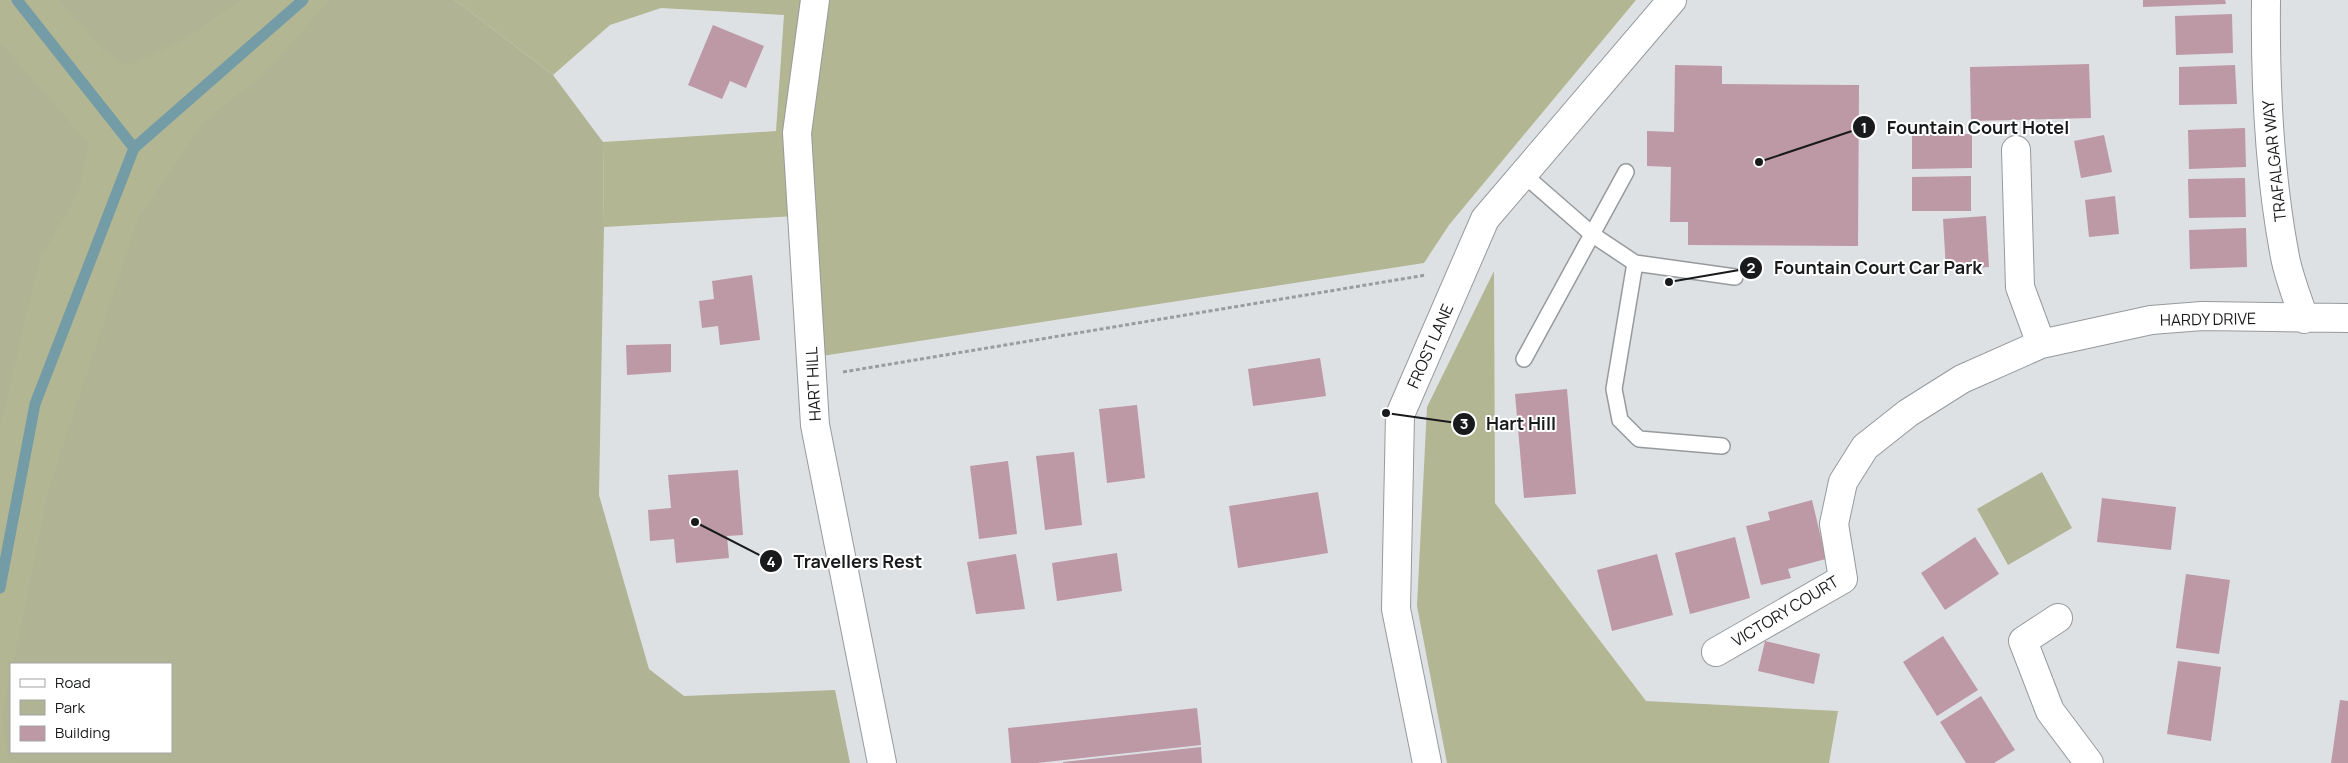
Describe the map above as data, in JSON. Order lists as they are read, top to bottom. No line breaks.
{"streets":{"street":["TRAFALGAR WAY","HARDY DRIVE","FROST LANE","HART HILL","VICTORY COURT"]},"crossings":[["TRAFALGAR WAY","HARDY DRIVE"],["HARDY DRIVE","VICTORY COURT"]],"places":["Fountain Court Hotel","Fountain Court Car Park","Hart Hill","Travellers Rest"],"legend":["Road","Park","Building"]}
